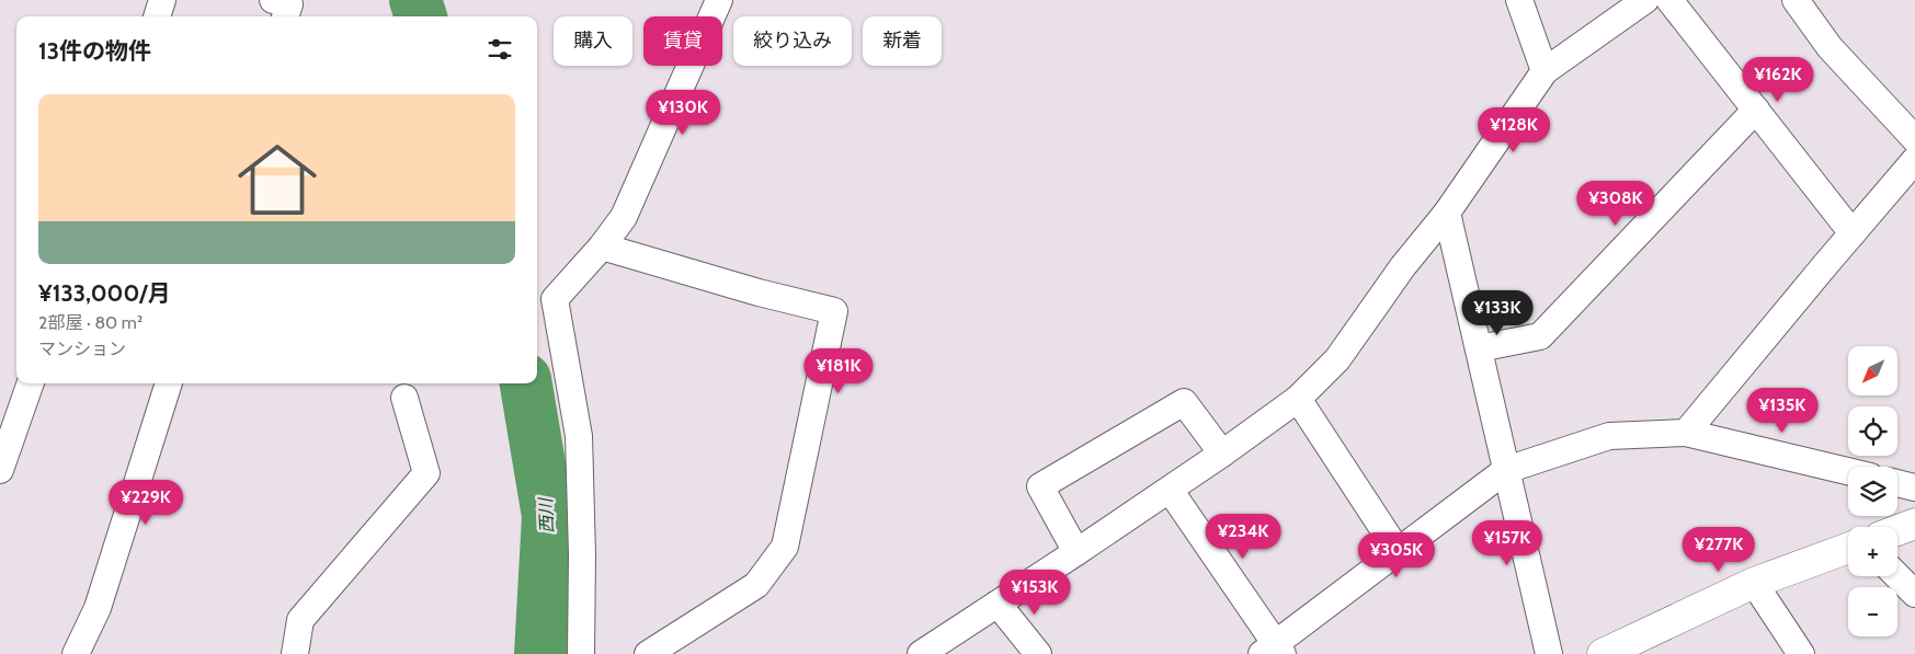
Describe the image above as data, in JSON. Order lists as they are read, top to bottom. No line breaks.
{"water":["西川"],"north":"bottom left","page":{"chip":["購入","賃貸","絞り込み","新着"],"heading":"13件の物件","price":["¥162K","¥130K","¥128K","¥308K","¥133K","¥181K","¥135K","¥229K","¥234K","¥157K","¥277K","¥305K","¥153K"],"list":[{"name":"¥133,000/月","note":"2部屋 · 80 m² · マンション"}],"map_buttons":["+","−"]}}
